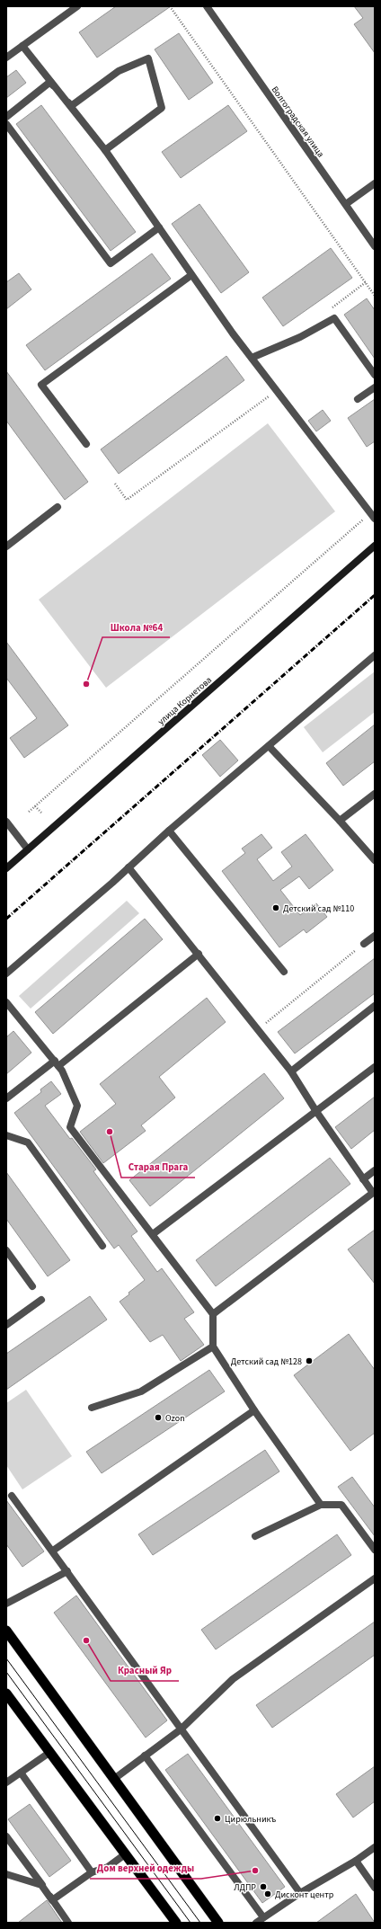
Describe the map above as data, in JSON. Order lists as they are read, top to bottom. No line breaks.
{"streets":{"main road":["улица Корнетова"],"street":["Волгоградская улица"]},"places":["Школа №64","Детский сад №110","Старая Прага","Детский сад №128","Ozon","Красный Яр","Цирюльникъ","Дом верхней одежды","ЛДПР","Дисконт центр"]}
